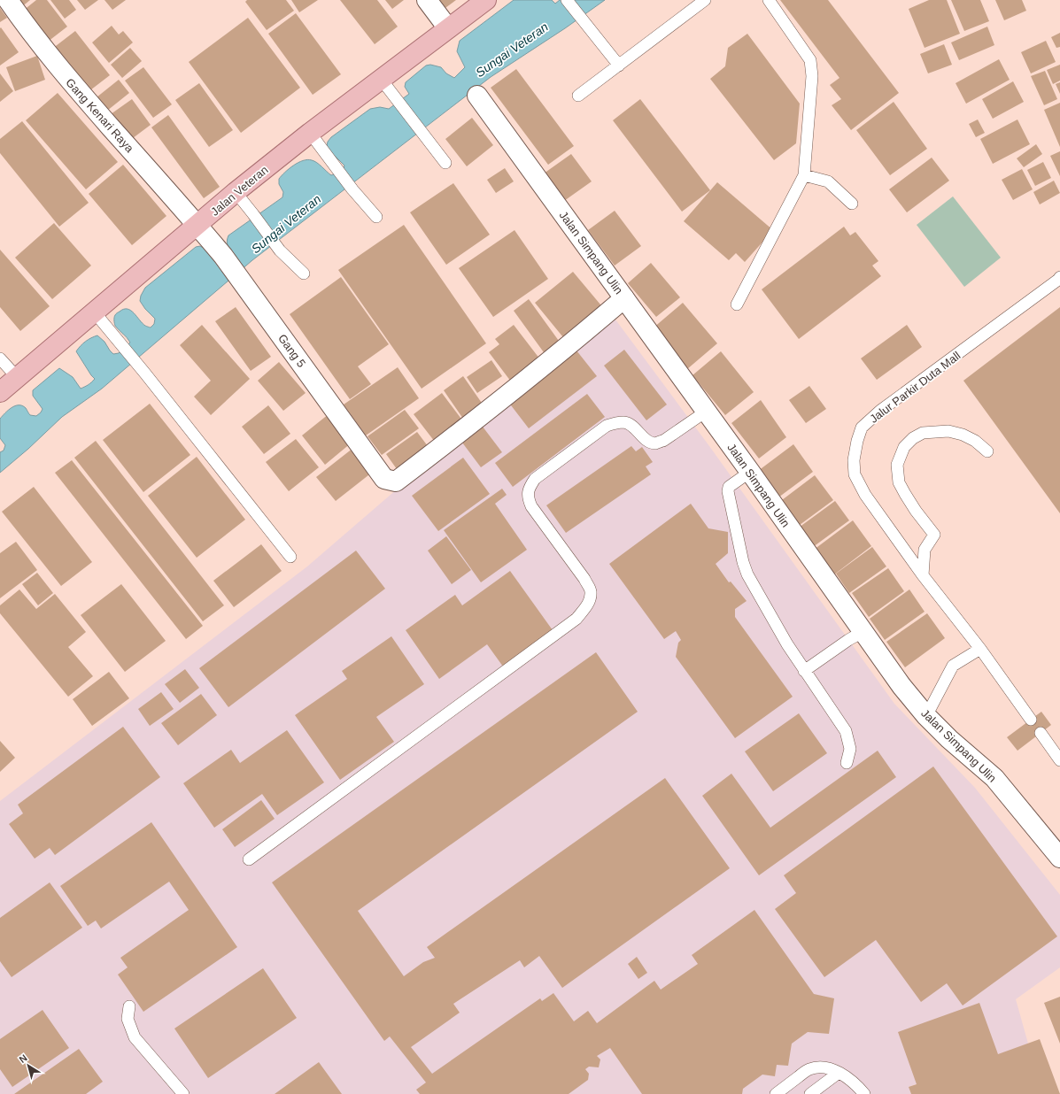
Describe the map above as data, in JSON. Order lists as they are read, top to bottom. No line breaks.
{"streets":{"main road":["Gang Kenari Raya","Jalan Veteran","Jalan Simpang Ulin","Gang 5"],"lane":["Jalur Parkir Duta Mall"]},"crossings":[["Gang Kenari Raya","Jalan Veteran"],["Gang Kenari Raya","Gang 5"],["Jalan Veteran","Gang 5"],["Jalan Simpang Ulin","Gang 5"]],"water":["Sungai Veteran"],"north":"top left"}
